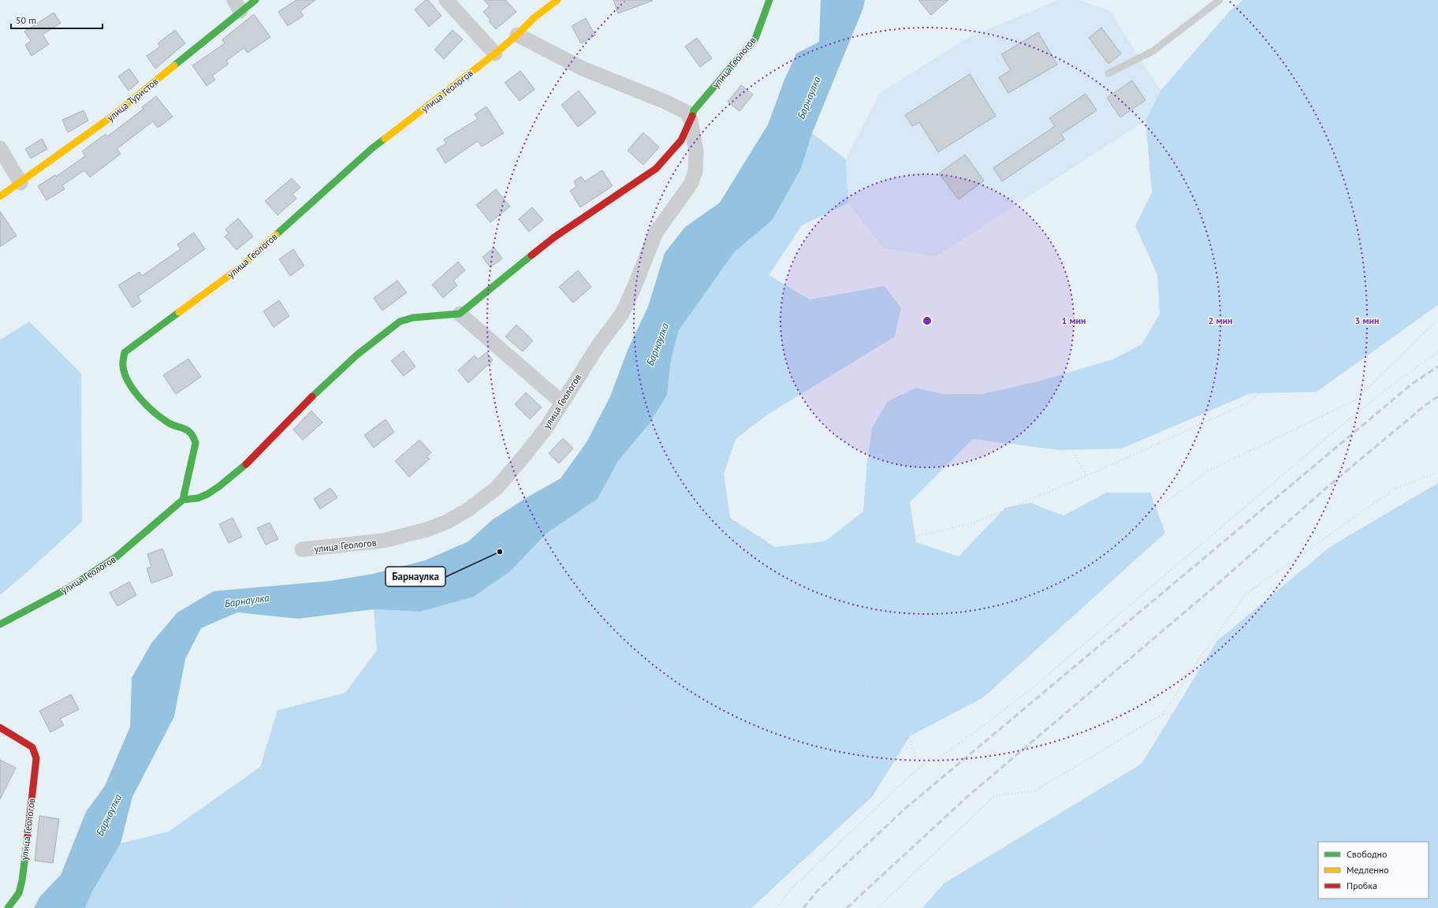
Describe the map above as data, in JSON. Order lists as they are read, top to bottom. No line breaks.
{"streets":{"street":["улица Геологов","улица Туристов"]},"water":["Барнаулка"],"places":["Барнаулка"],"legend":["Свободно","Медленно","Пробка"],"scale_bar":"50 m","rings":["1 мин","2 мин","3 мин"]}
